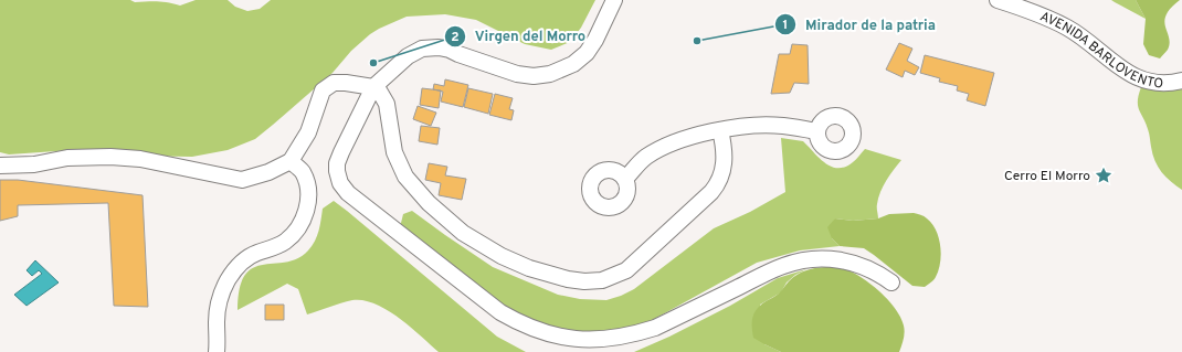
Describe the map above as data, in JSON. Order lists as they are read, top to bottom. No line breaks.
{"streets":{"street":["AVENIDA BARLOVENTO"]},"places":{"other":["Mirador de la patria","Virgen del Morro"],"place":["Cerro El Morro"]}}
